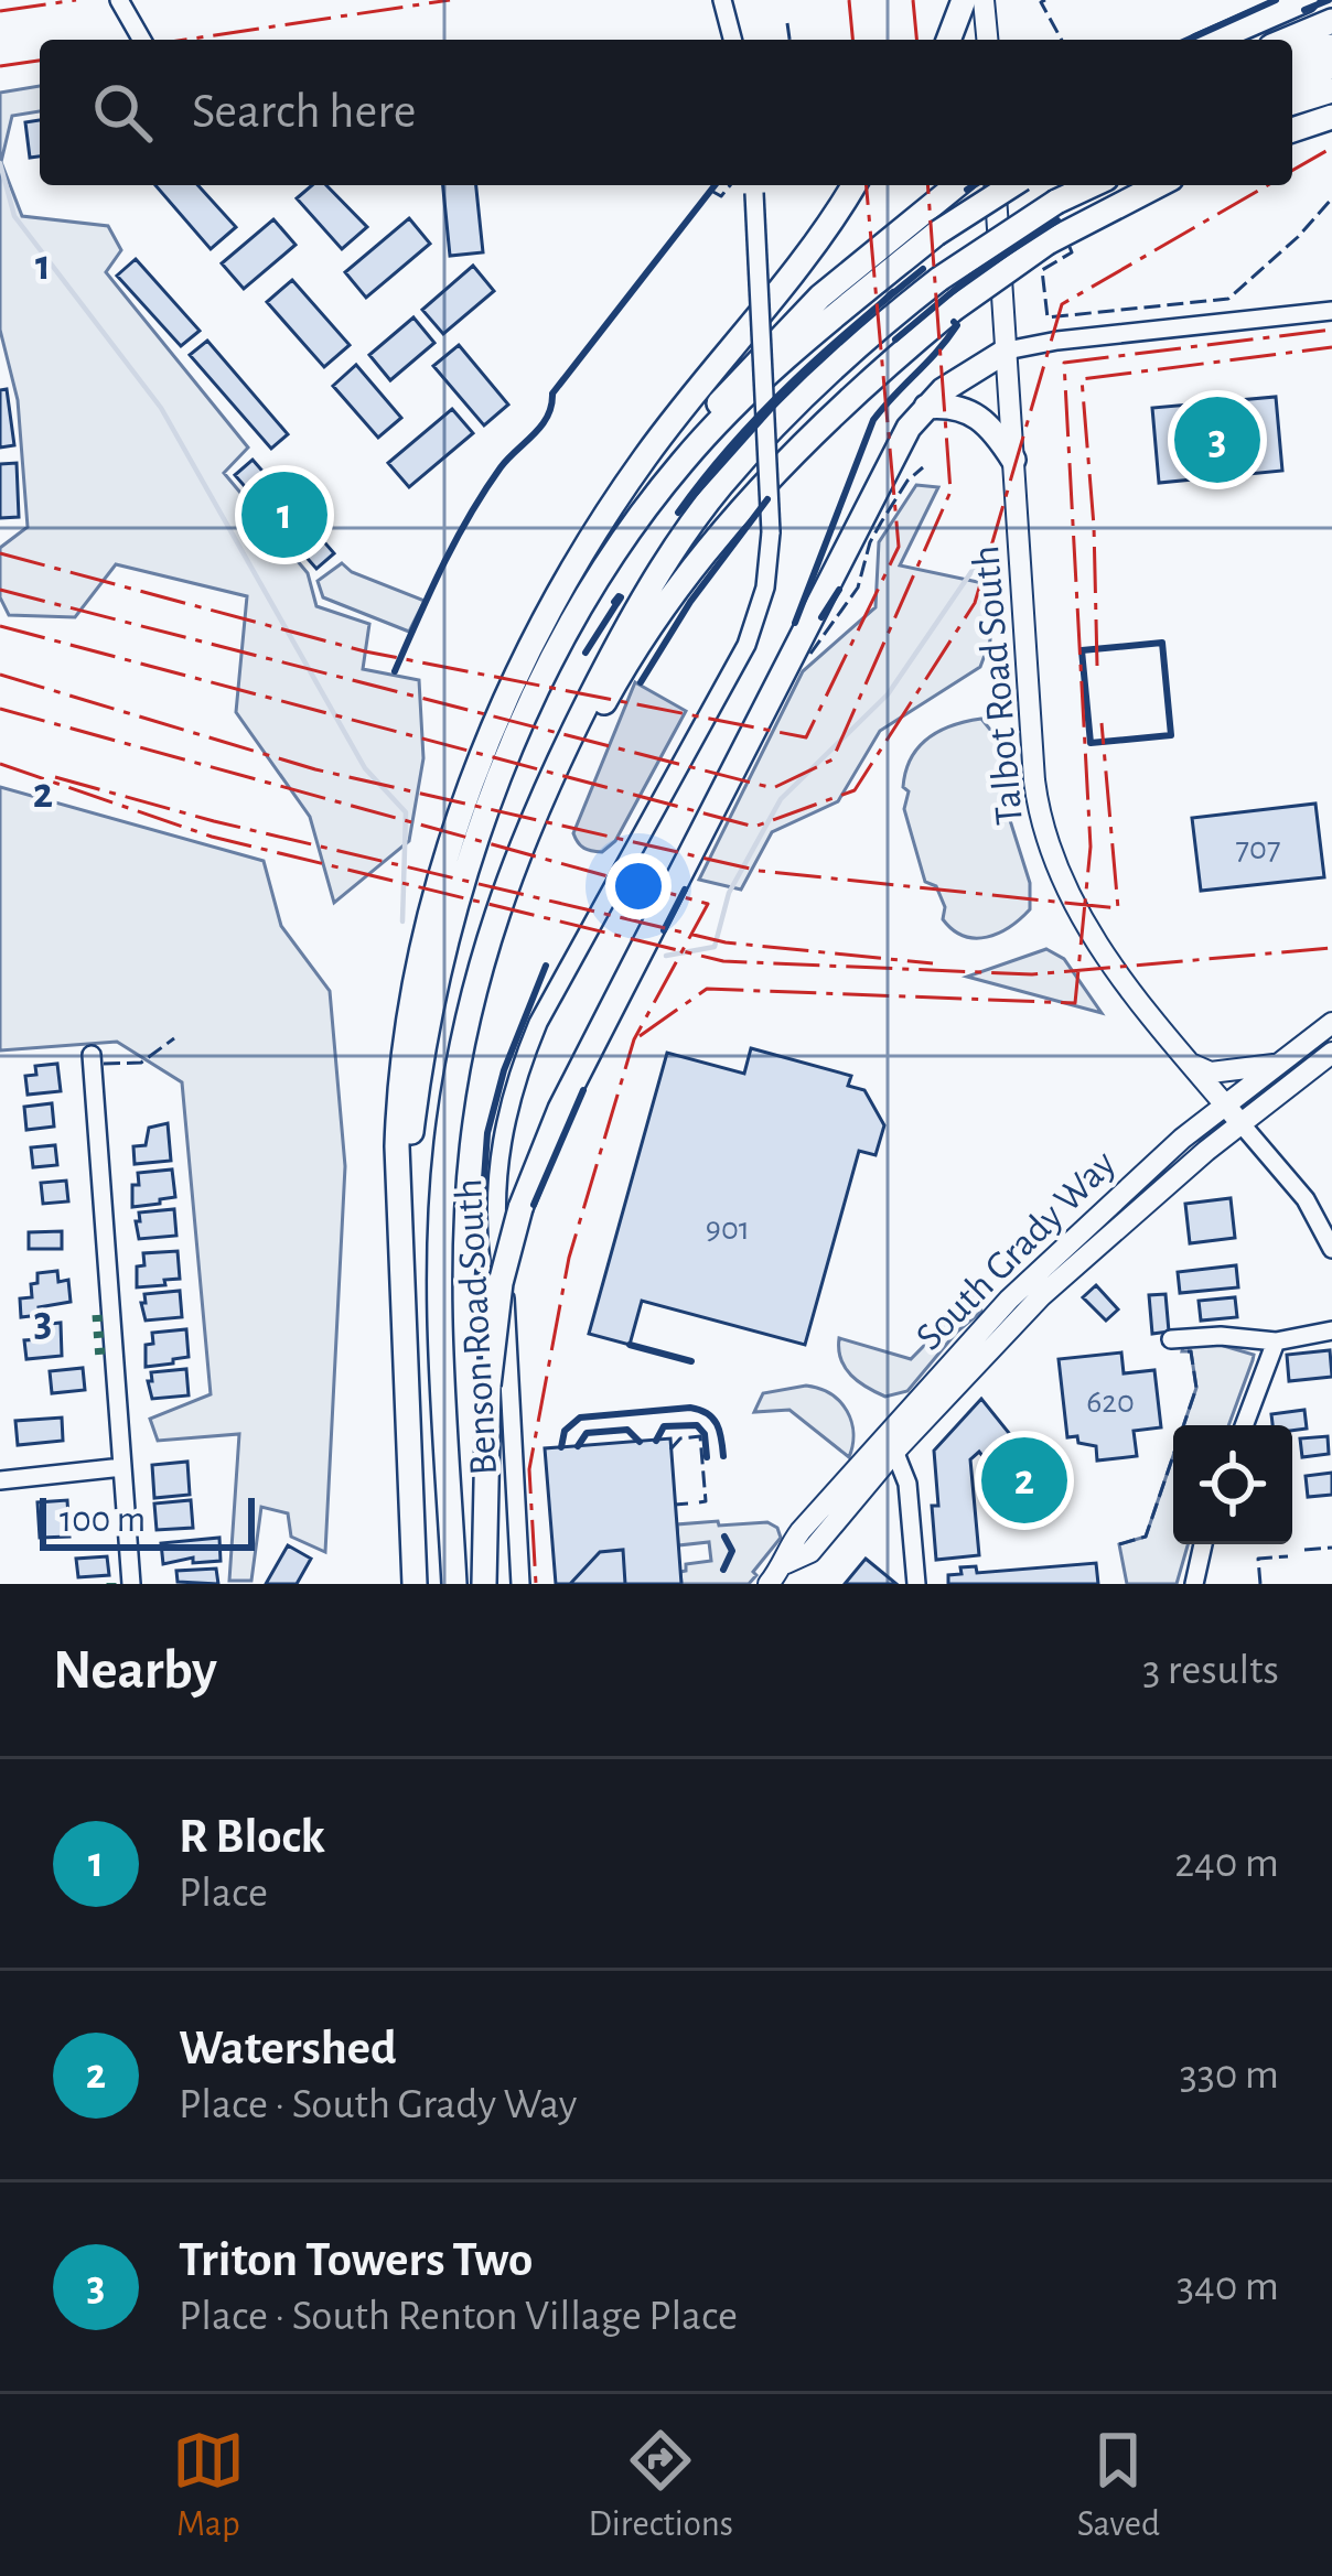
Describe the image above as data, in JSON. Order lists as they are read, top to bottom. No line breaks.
{"streets":{"main road":["Talbot Road South","South Grady Way"],"street":["Benson Road South"]},"crossings":[["Talbot Road South","South Grady Way"]],"house_numbers":["707","901","620"],"scale_bar":"100 m","page":{"search":"Search here","pins":["3","1","2"],"scale":"100 m","heading":["Nearby","3 results"],"list":[{"mark":"1","name":"R Block","note":"Place","value":"240 m"},{"mark":"2","name":"Watershed","note":"Place · South Grady Way","value":"330 m"},{"mark":"3","name":"Triton Towers Two","note":"Place · South Renton Village Place","value":"340 m"}],"nav":["Map","Directions","Saved"]},"grid":{"rows":["1","2","3"]}}
